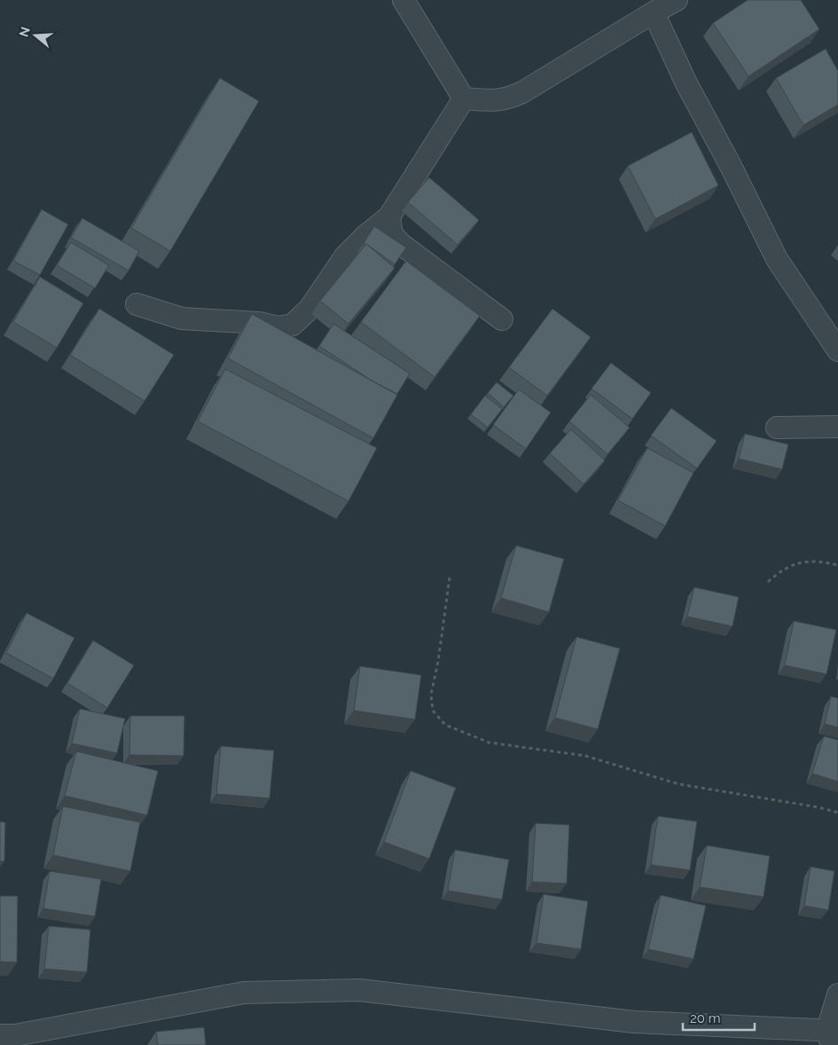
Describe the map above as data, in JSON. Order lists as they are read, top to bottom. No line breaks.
{"scale_bar":"20 m","north":"left"}
